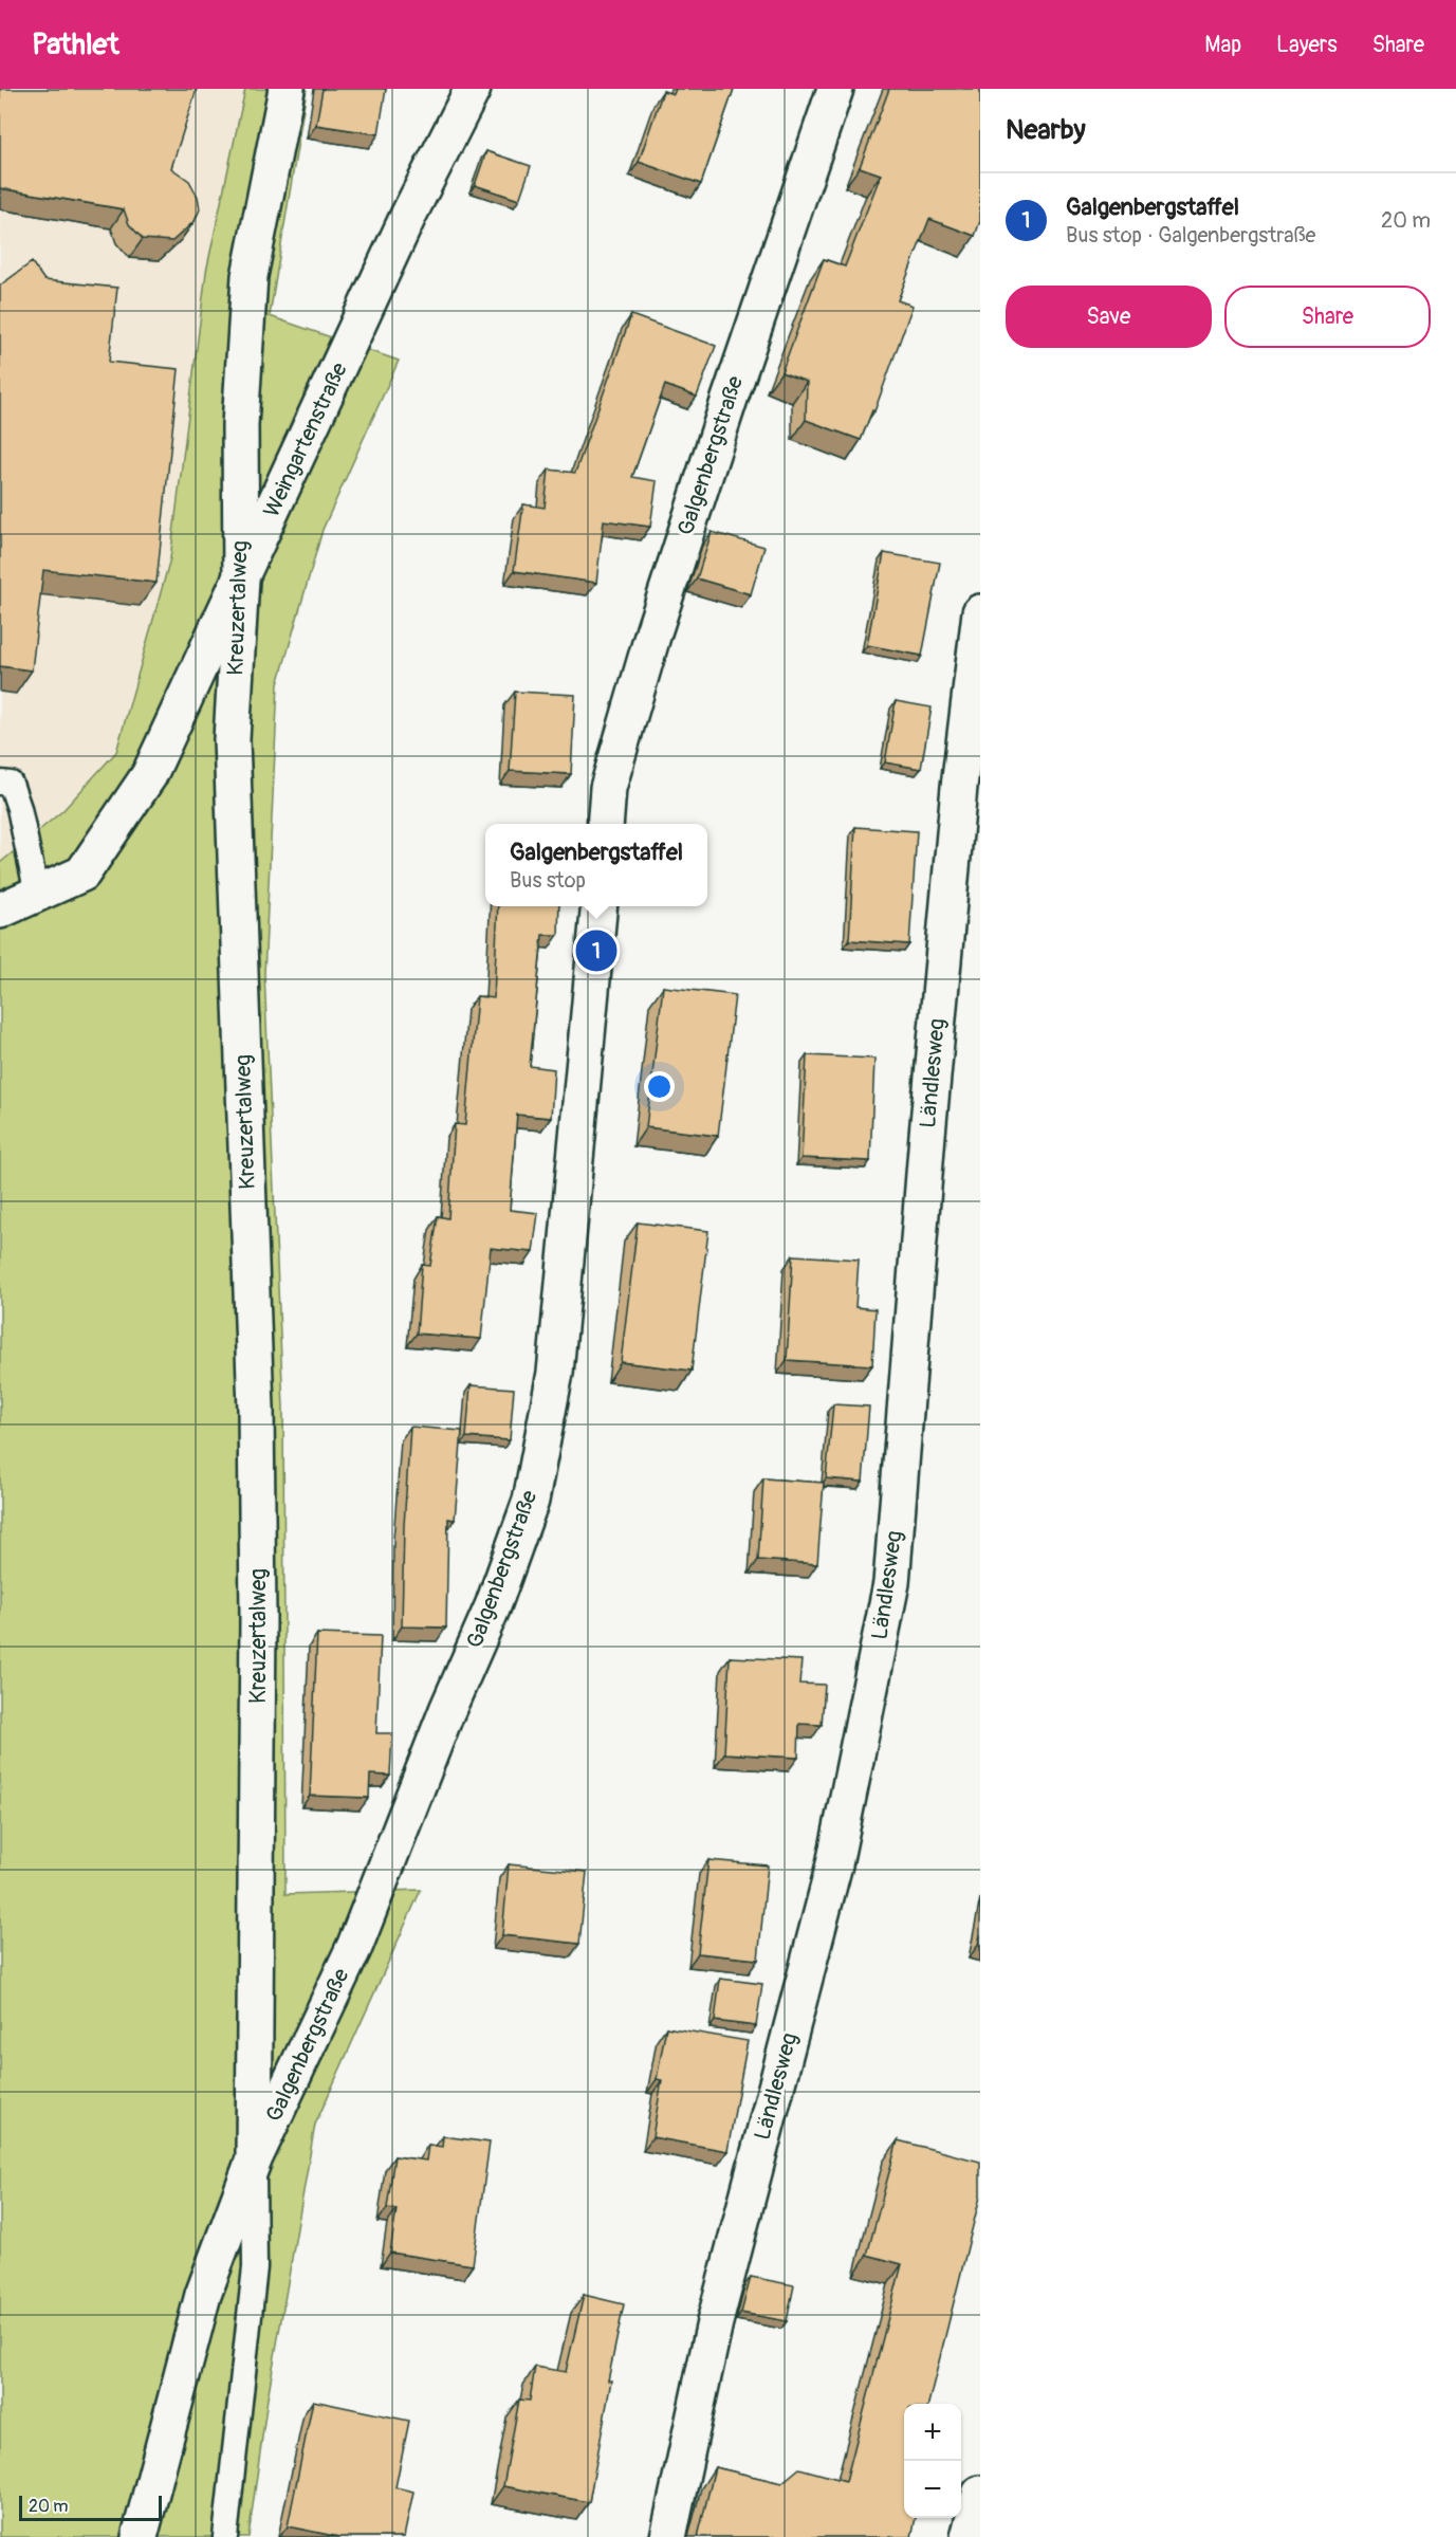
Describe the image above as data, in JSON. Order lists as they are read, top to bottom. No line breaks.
{"streets":{"street":["Weingartenstraße","Galgenbergstraße","Kreuzertalweg","Ländlesweg"]},"crossings":[["Weingartenstraße","Kreuzertalweg"],["Galgenbergstraße","Kreuzertalweg"]],"scale_bar":"20 m","page":{"header":"Pathlet","nav":["Map","Layers","Share"],"heading":"Nearby","list":[{"mark":"1","name":"Galgenbergstaffel","note":"Bus stop · Galgenbergstraße","value":"20 m"}],"buttons":["Save","Share"],"popup":["Galgenbergstaffel","Bus stop"],"pins":"1","map_buttons":["+","−"],"scale":"20 m"}}
